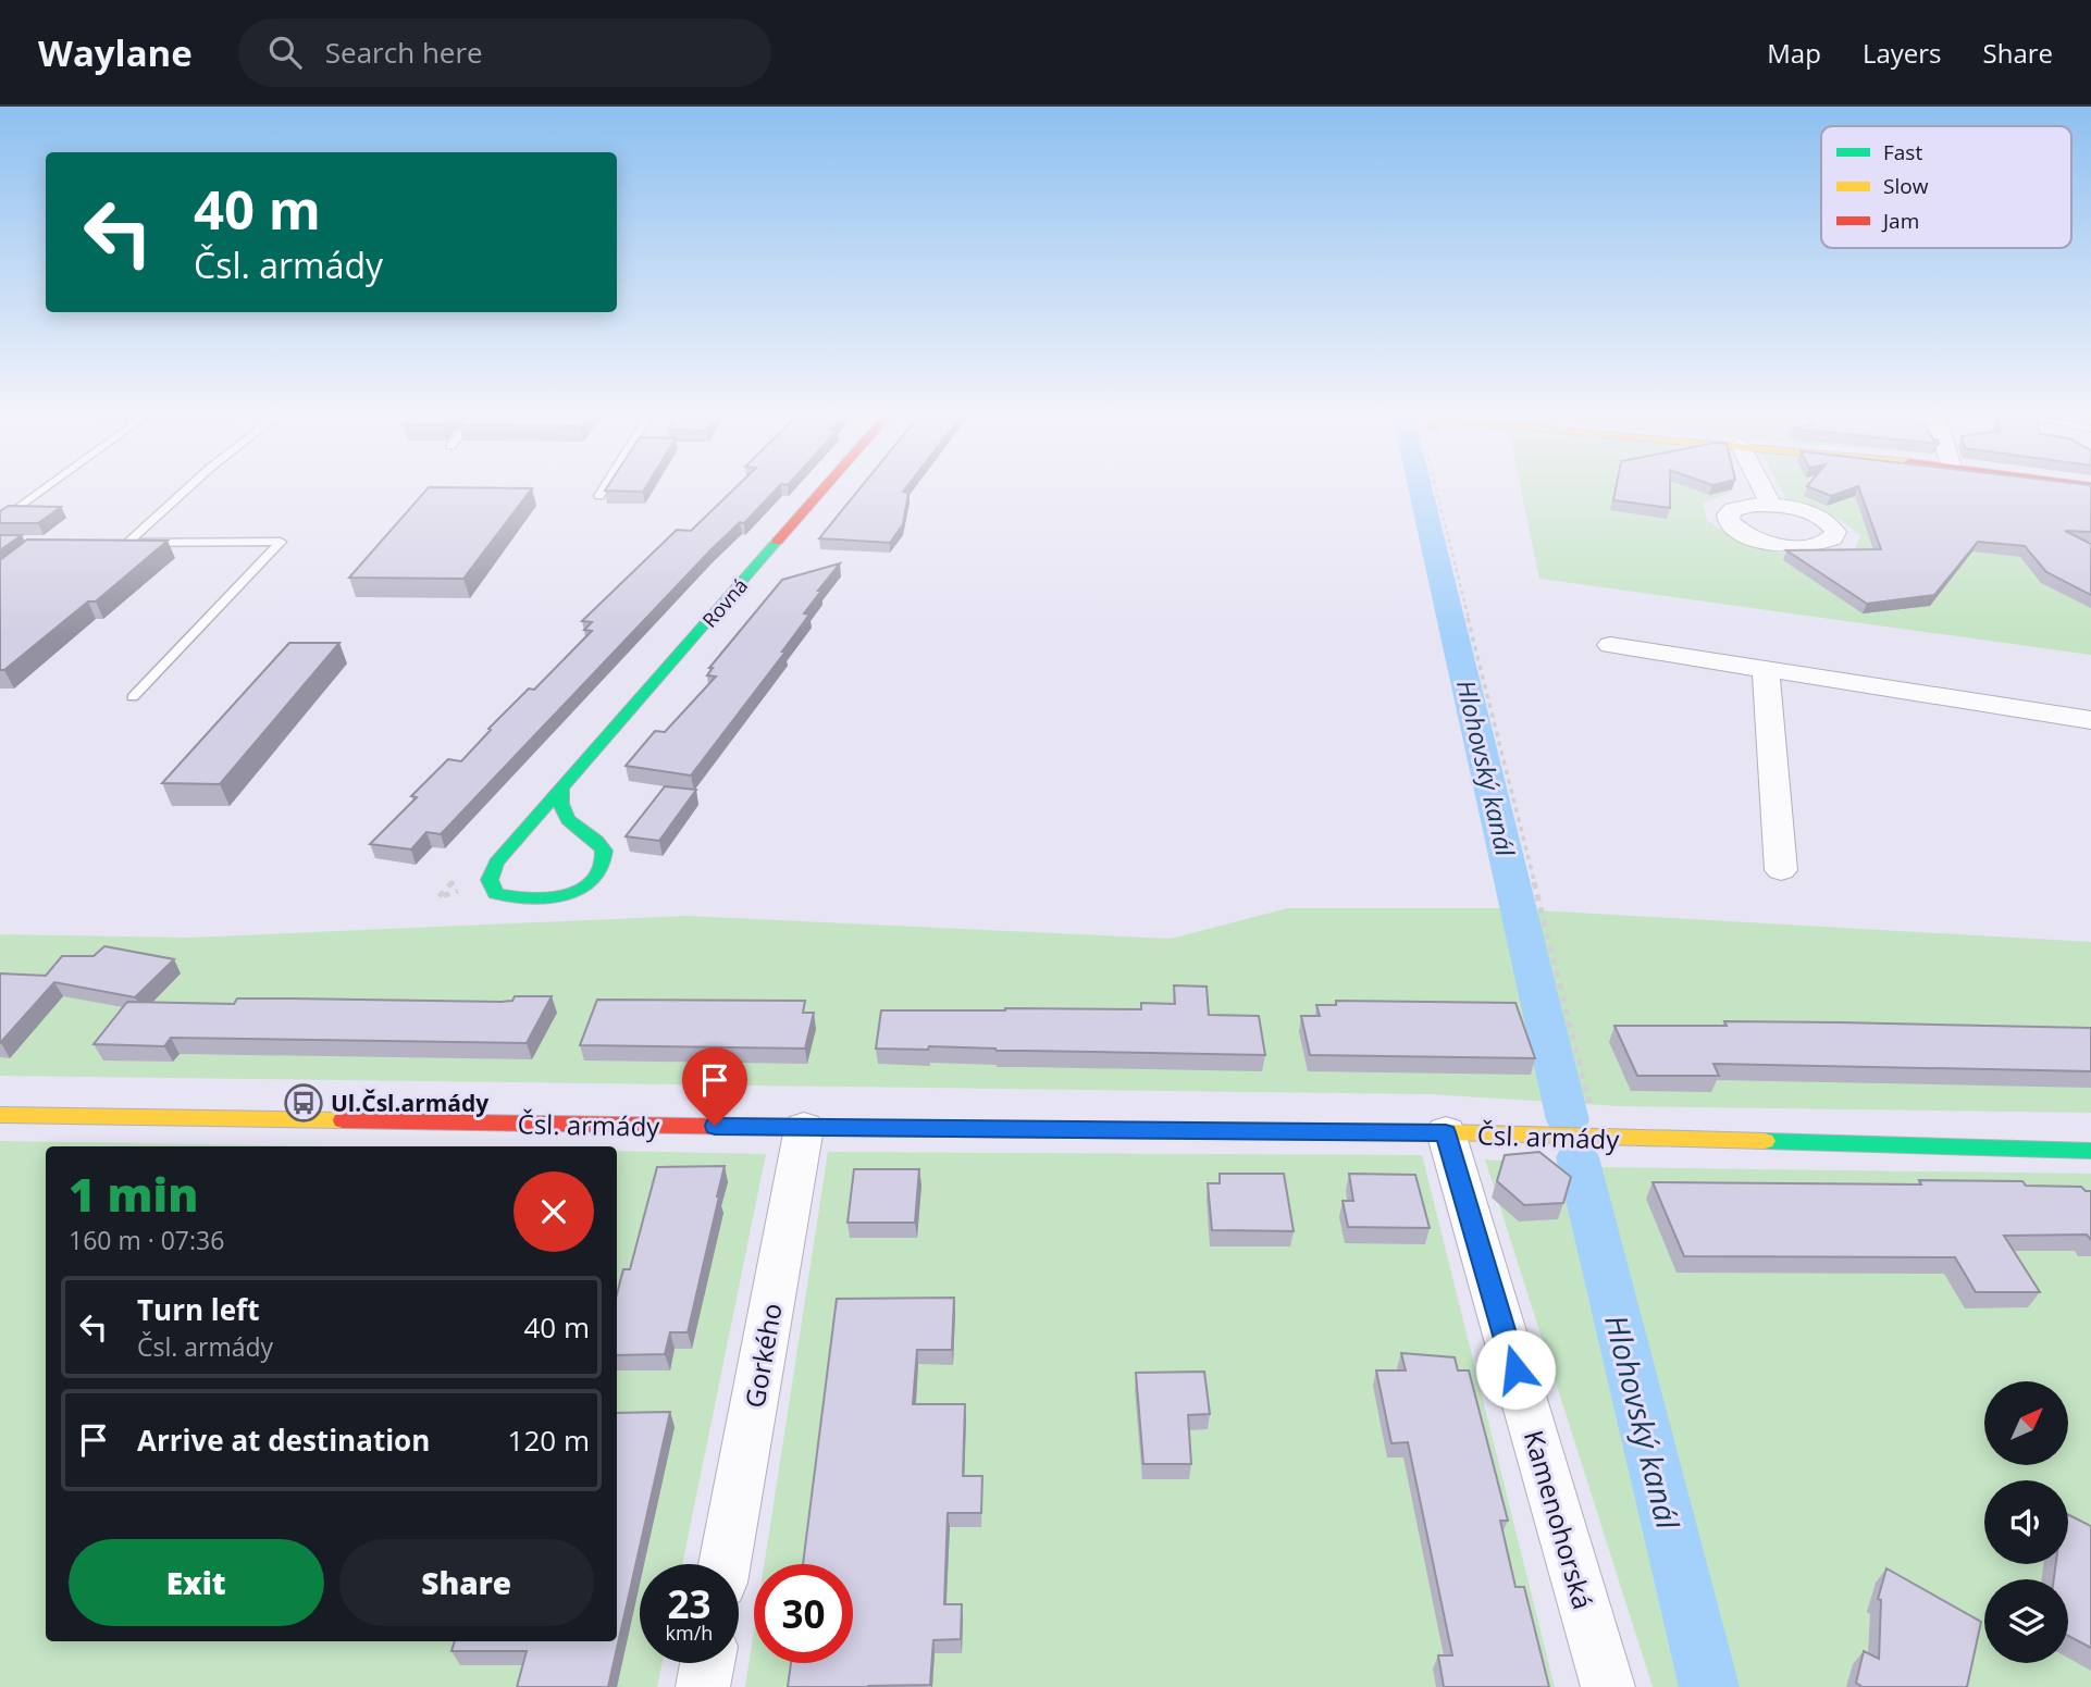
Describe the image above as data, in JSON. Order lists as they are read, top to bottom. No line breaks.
{"streets":{"street":["Rovná","Čsl. armády","Gorkého","Kamenohorská"]},"crossings":[["Čsl. armády","Gorkého"],["Čsl. armády","Kamenohorská"]],"water":["Hlohovský kanál"],"places":{"bus stop":["Ul.Čsl.armády"]},"legend":["Fast","Slow","Jam"],"north":"top right","page":{"header":"Waylane","search":"Search here","nav":["Map","Layers","Share"],"turn":["40 m","Čsl. armády"],"heading":["1 min","160 m · 07:36"],"list":[{"name":"Turn left","note":"Čsl. armády","value":"40 m"},{"name":"Arrive at destination","value":"120 m"}],"buttons":["Exit","Share"],"speed":"23 km/h","limit":"30"}}
